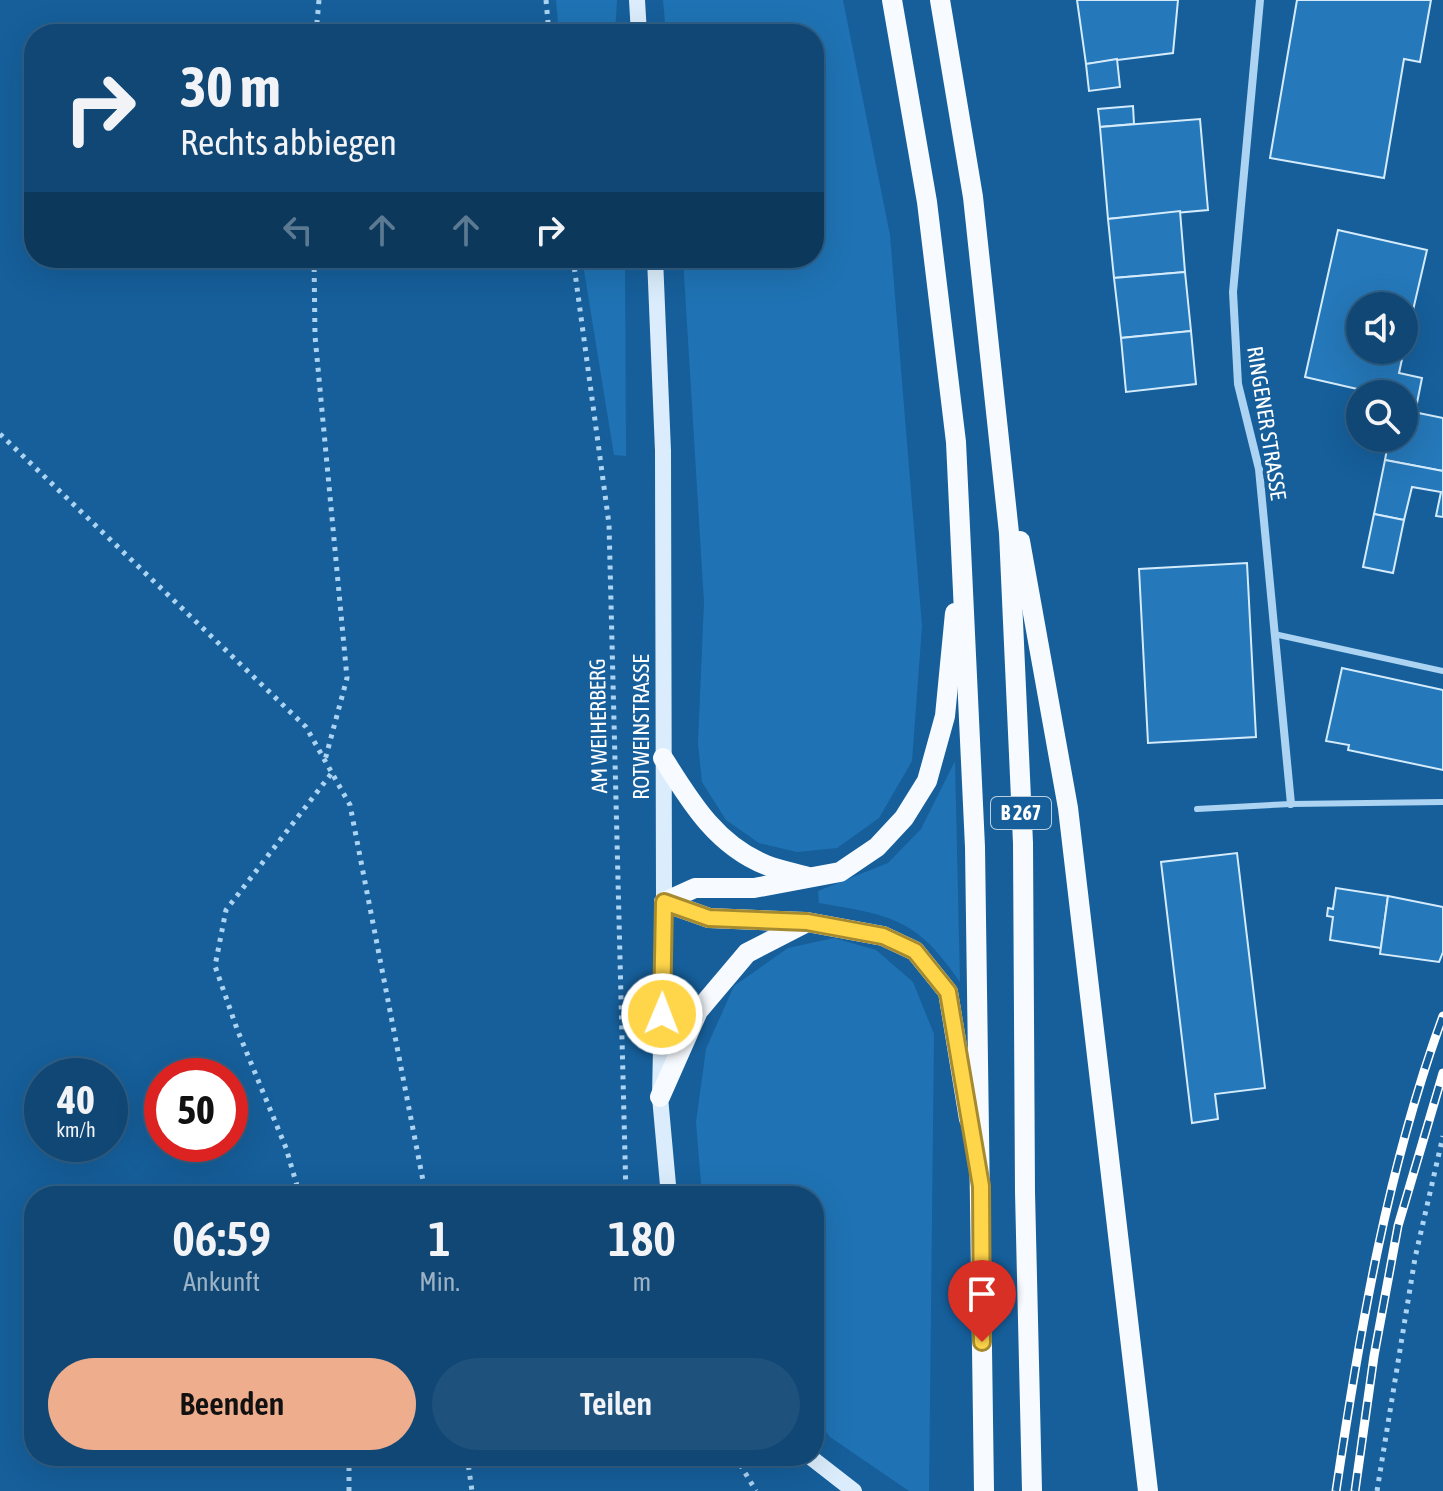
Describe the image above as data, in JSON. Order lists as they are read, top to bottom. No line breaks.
{"streets":{"main road":["ROTWEINSTRASSE","B 267"],"street":["RINGENER STRASSE"],"path":["AM WEIHERBERG"]},"crossings":[["ROTWEINSTRASSE","B 267"]],"page":{"turn":["30 m","Rechts abbiegen"],"speed":"40 km/h","limit":"50","eta":["06:59","Ankunft","1","Min.","180","m"],"buttons":["Beenden","Teilen"]}}
